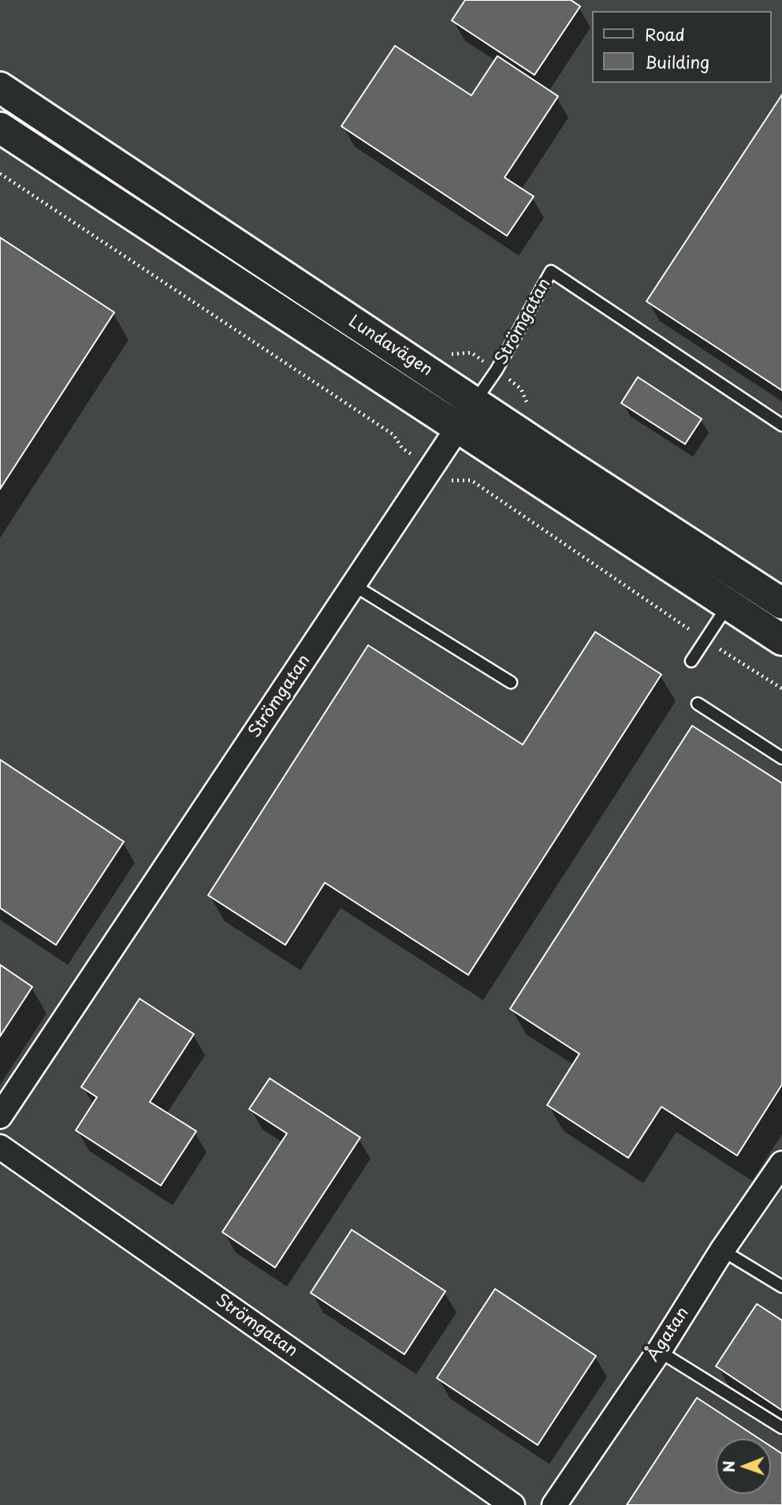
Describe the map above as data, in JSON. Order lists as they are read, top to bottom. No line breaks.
{"streets":{"main road":["Lundavägen"],"street":["Strömgatan","Ågatan"]},"crossings":[["Strömgatan","Lundavägen"]],"legend":["Road","Building"],"north":"left"}
